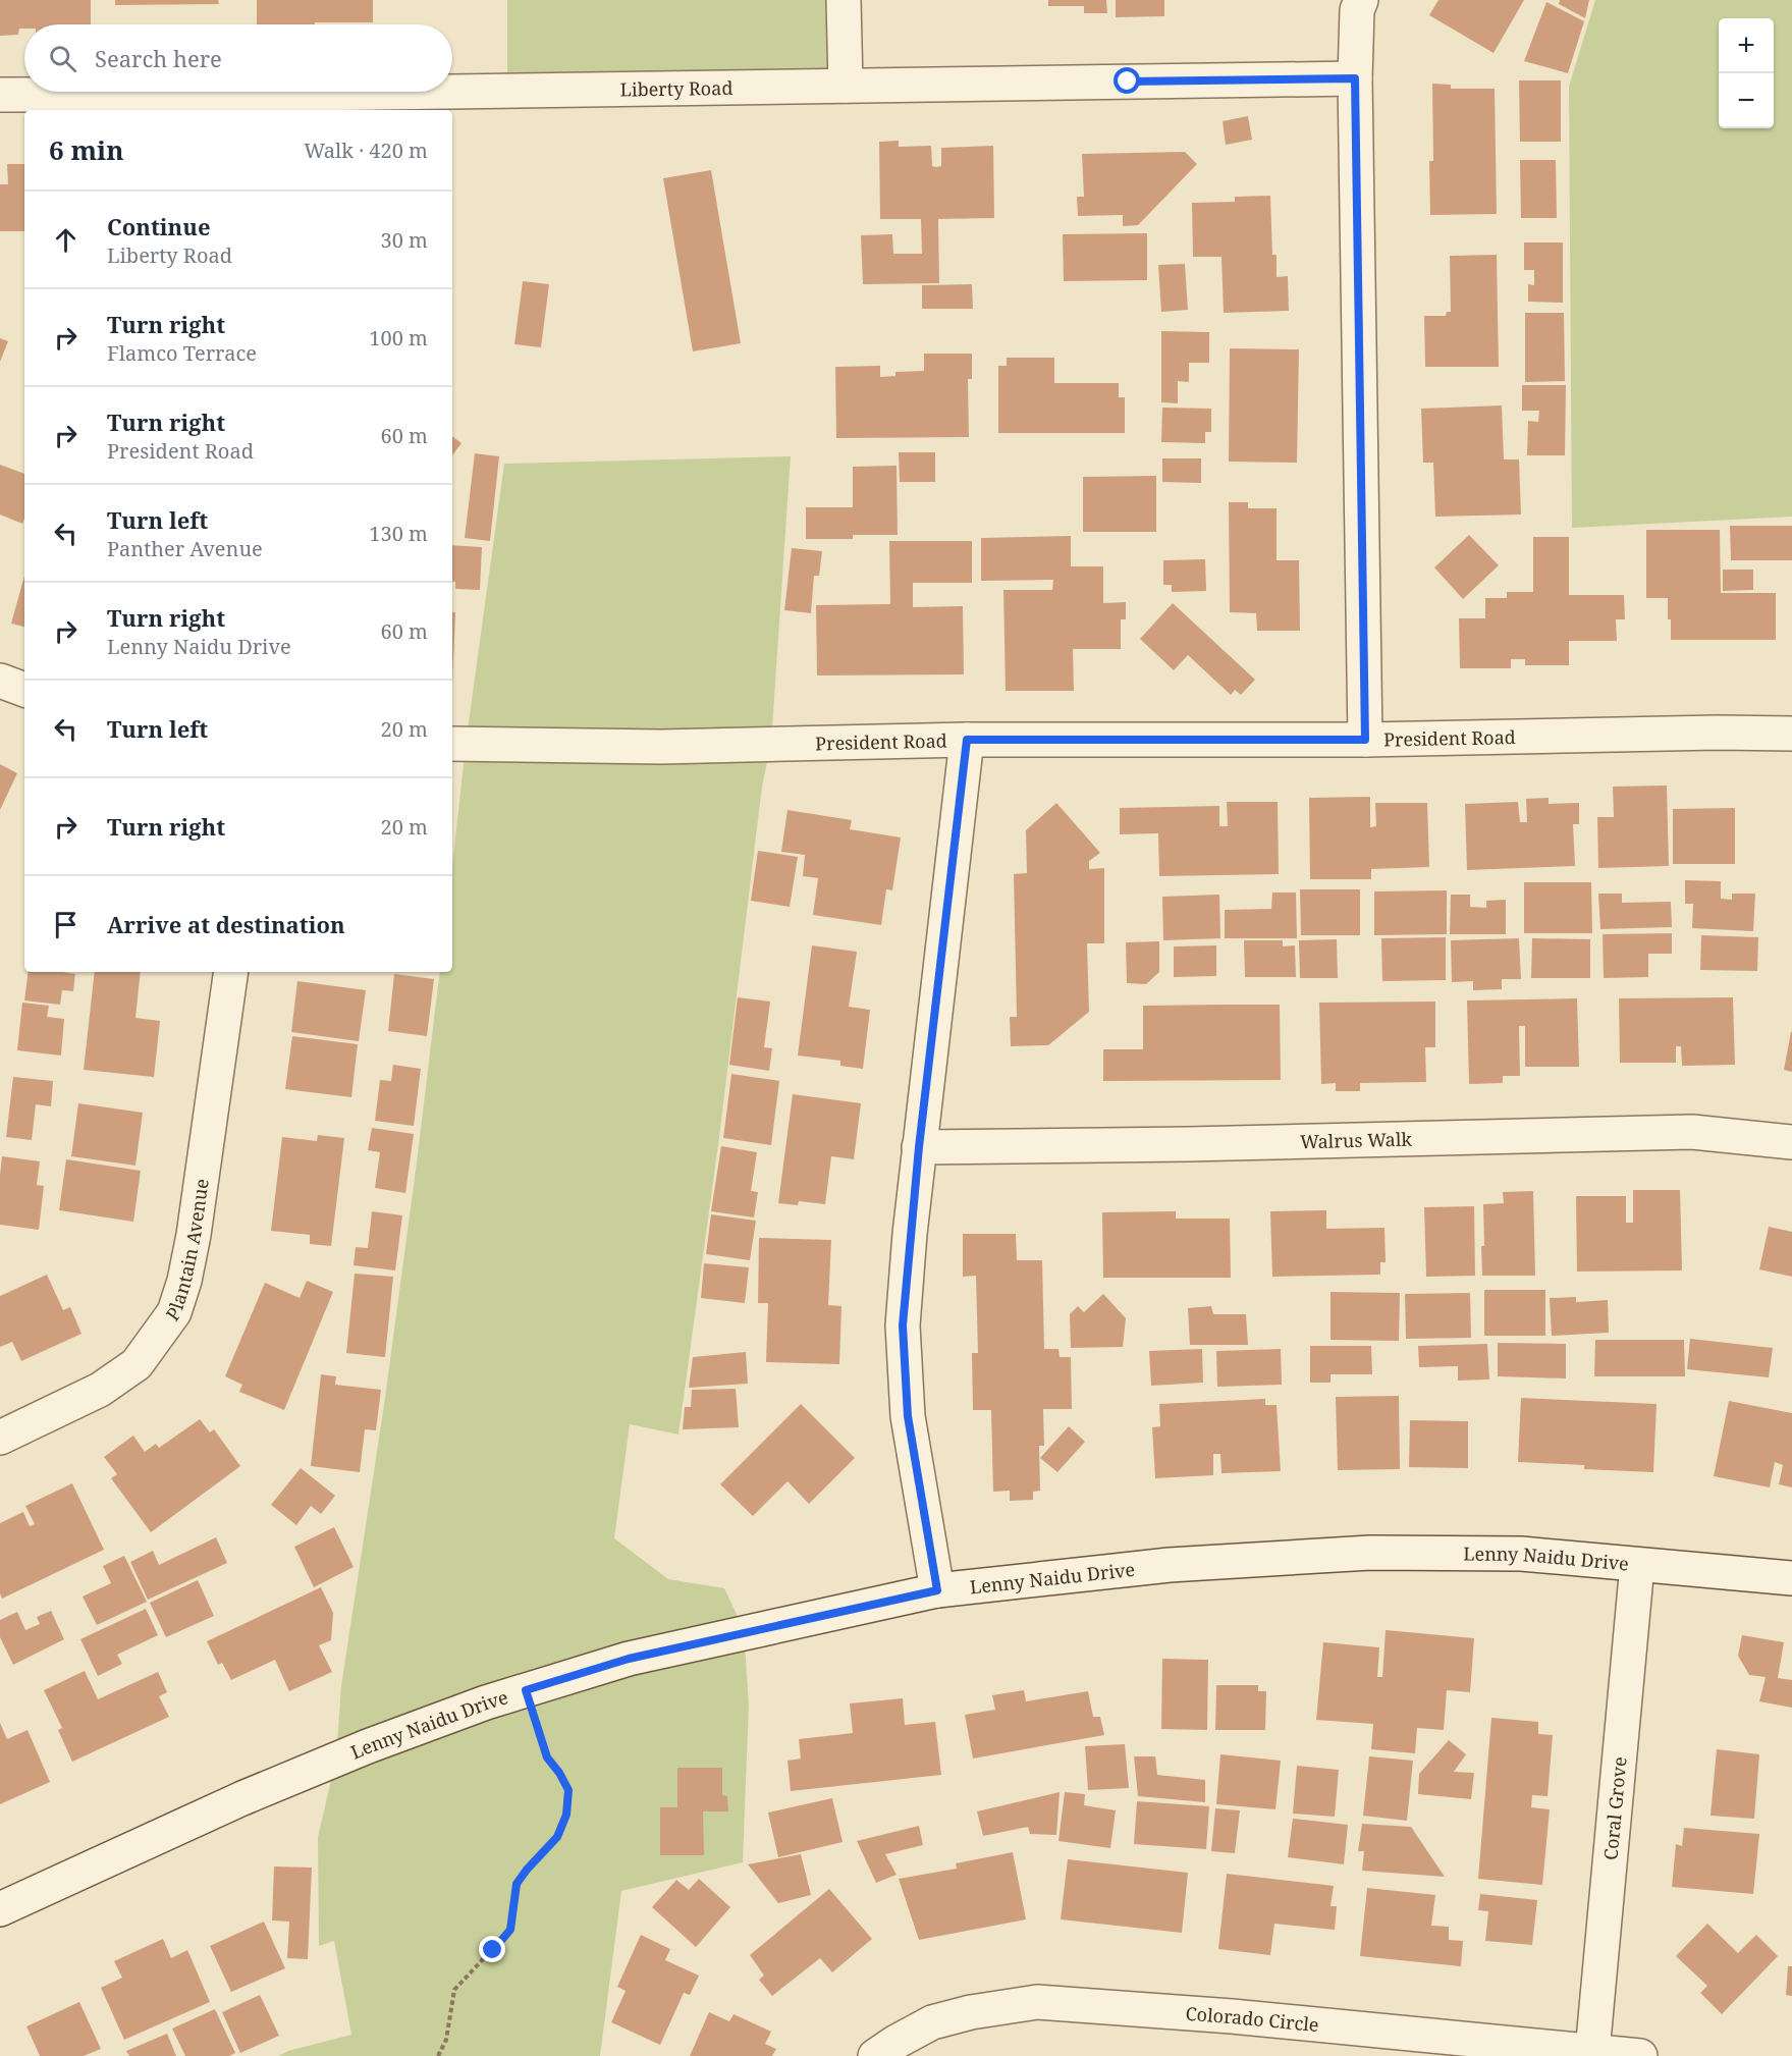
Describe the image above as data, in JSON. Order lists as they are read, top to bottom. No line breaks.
{"streets":{"street":["Liberty Road","President Road","Walrus Walk","Plantain Avenue","Lenny Naidu Drive","Coral Grove","Colorado Circle"]},"crossings":[["Lenny Naidu Drive","Coral Grove"],["Coral Grove","Colorado Circle"]],"page":{"map_buttons":["+","−"],"search":"Search here","heading":["6 min","Walk · 420 m"],"list":[["Continue","Liberty Road","30 m"],["Turn right","Flamco Terrace","100 m"],["Turn right","President Road","60 m"],["Turn left","Panther Avenue","130 m"],["Turn right","Lenny Naidu Drive","60 m"],["Turn left","20 m"],["Turn right","20 m"],"Arrive at destination"]}}
